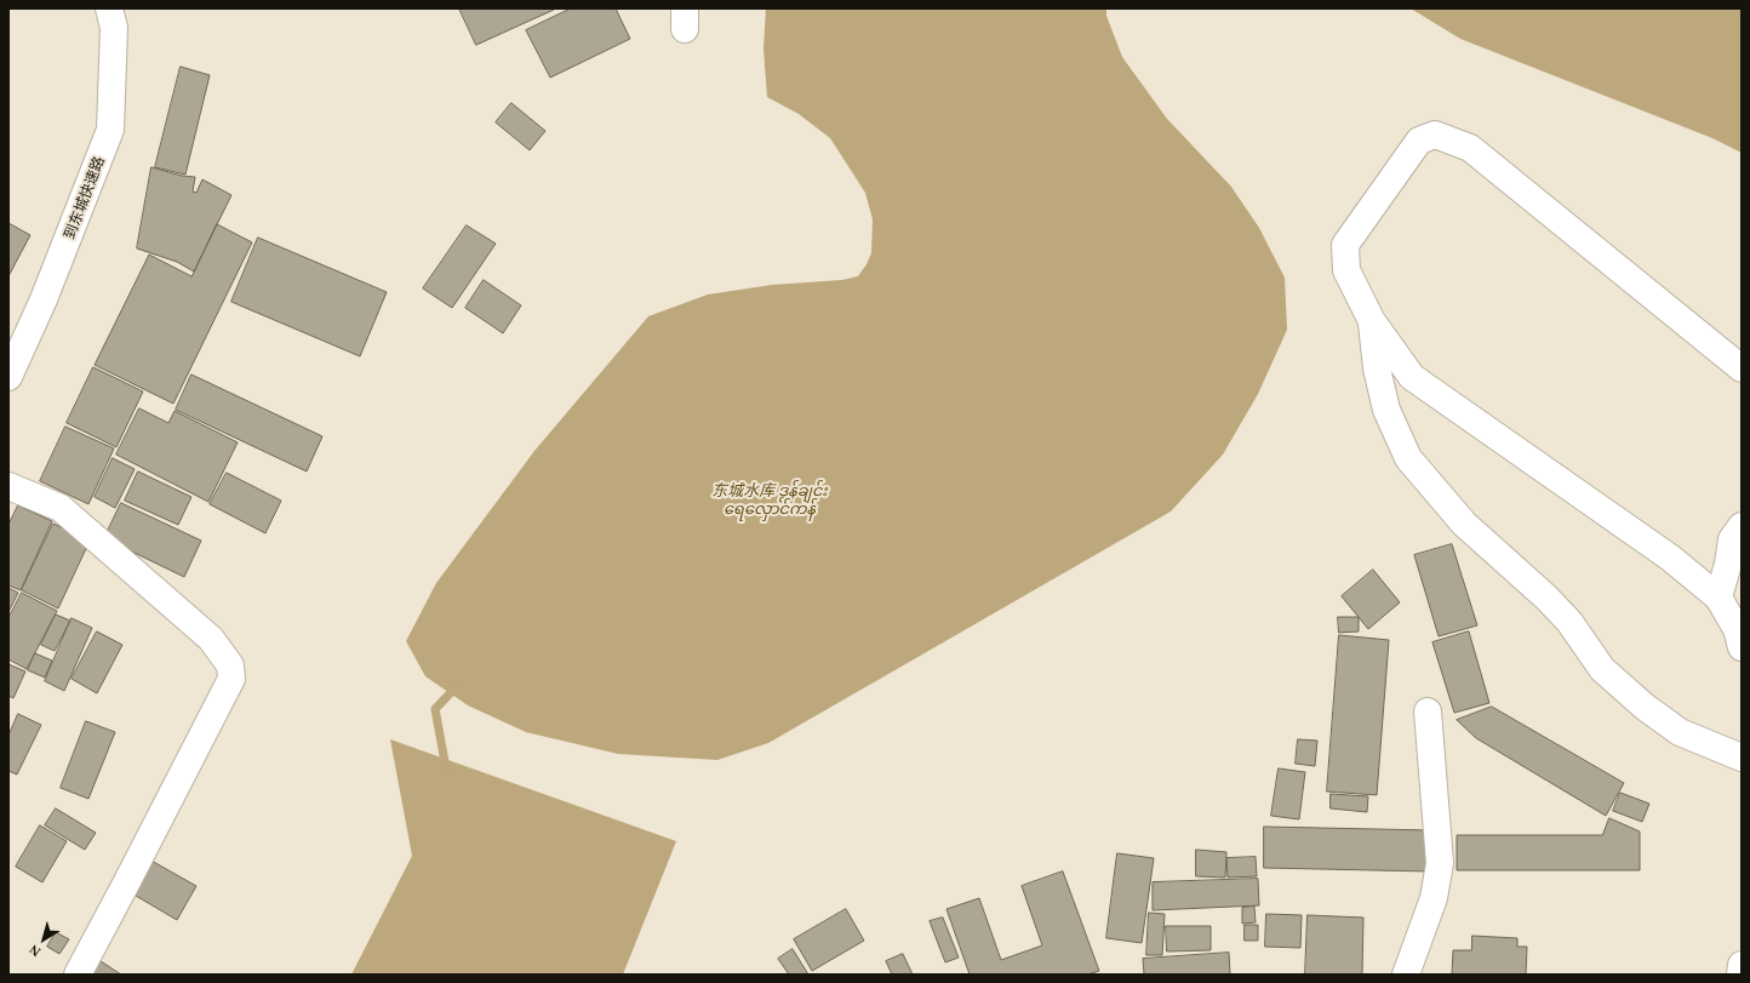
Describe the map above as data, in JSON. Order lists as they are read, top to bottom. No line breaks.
{"streets":{"street":["到东城快速路"]},"water":["东城水库 ဒွန်ချင်း ရေလှောင်ကန်"],"north":"bottom left"}
